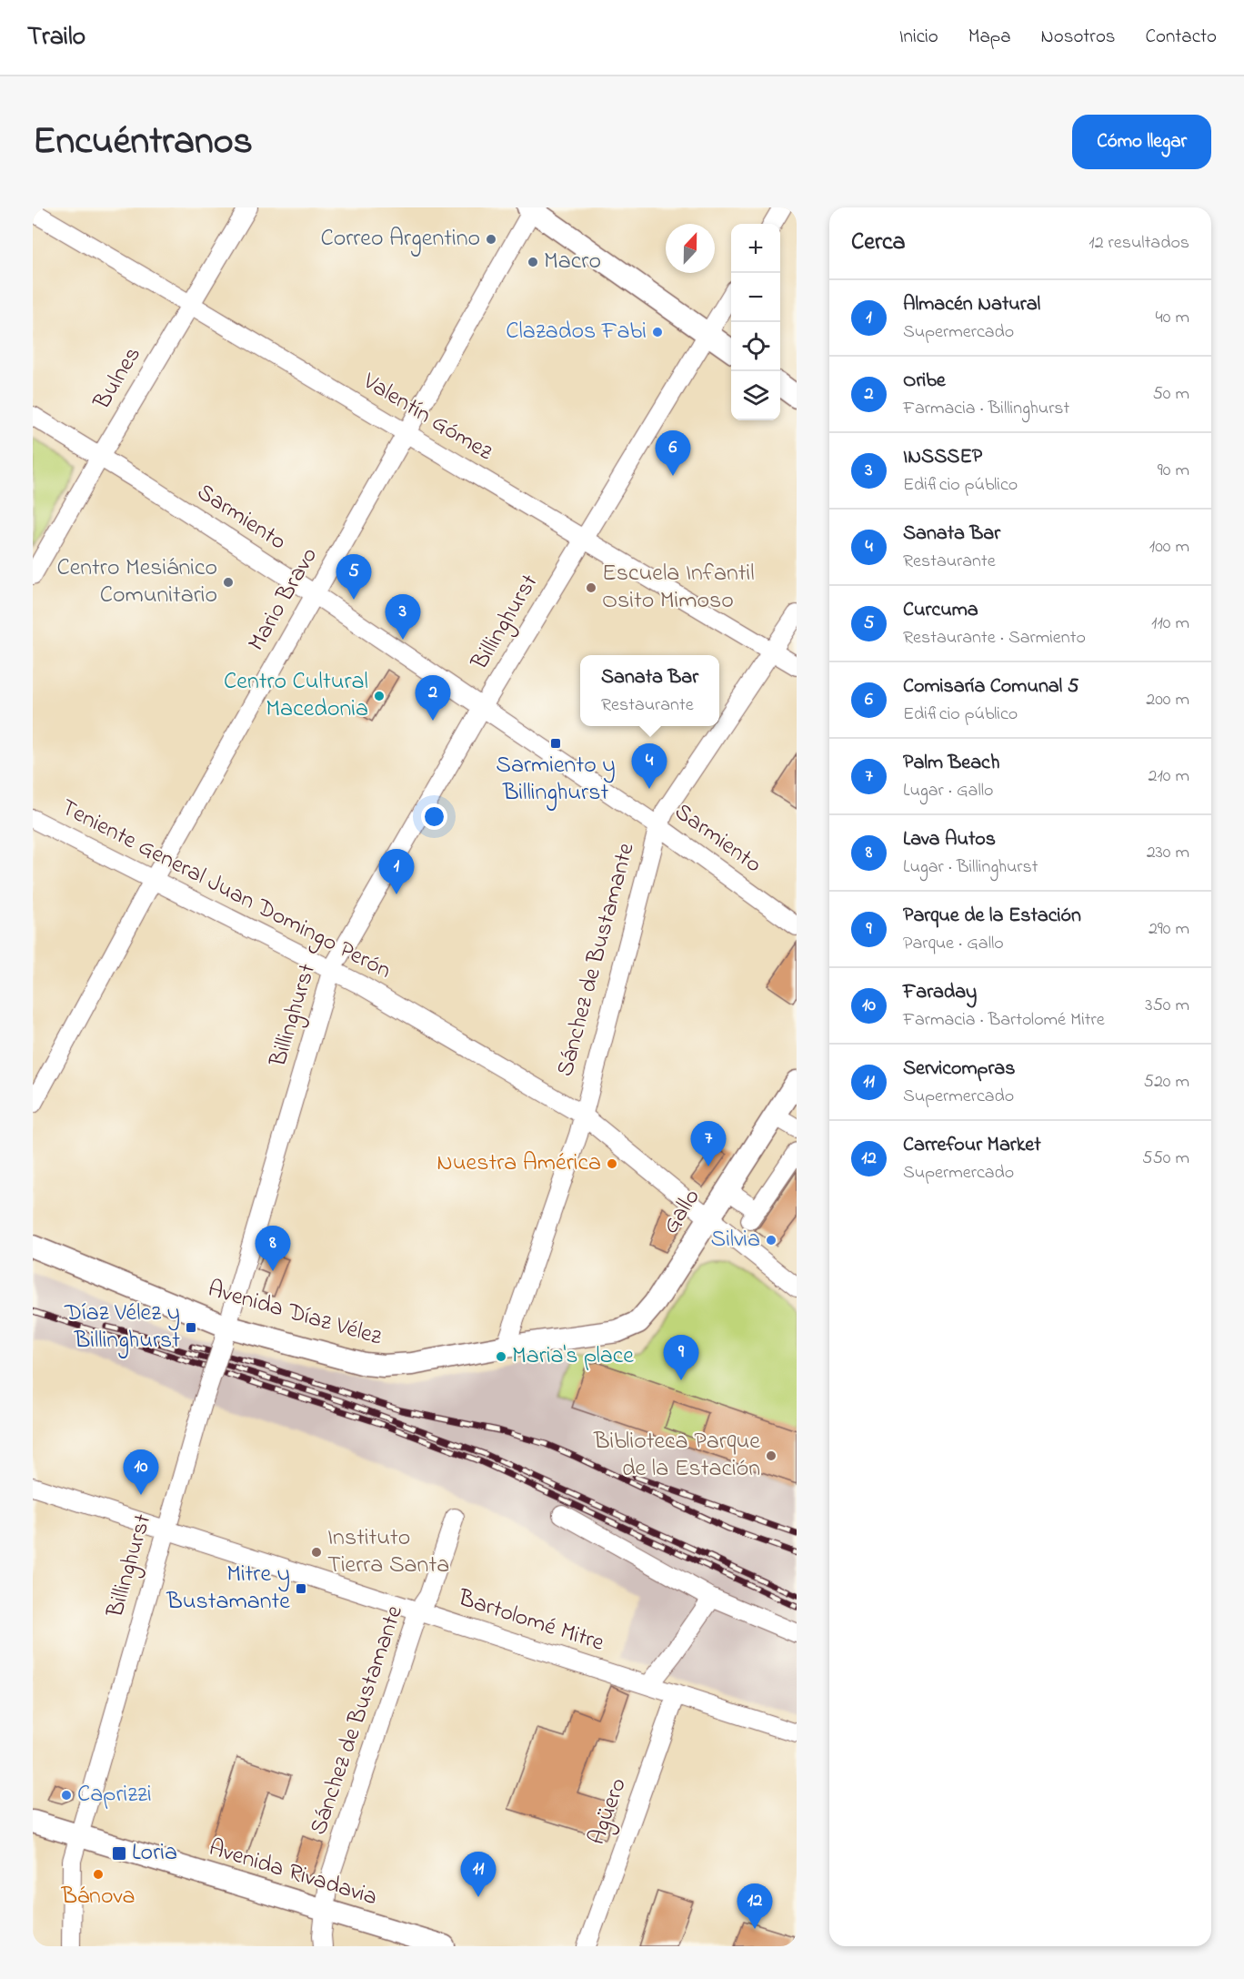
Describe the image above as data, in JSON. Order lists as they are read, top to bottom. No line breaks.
{"streets":{"main road":["Gallo","Avenida Díaz Vélez","Avenida Rivadavia"],"street":["Bulnes","Valentín Gómez","Sarmiento","Mario Bravo","Billinghurst","Teniente General Juan Domingo Perón","Sánchez de Bustamante","Bartolomé Mitre","Agüero"]},"crossings":[["Bulnes","Valentín Gómez"],["Bulnes","Sarmiento"],["Valentín Gómez","Mario Bravo"],["Valentín Gómez","Billinghurst"],["Valentín Gómez","Sánchez de Bustamante"],["Sarmiento","Mario Bravo"],["Sarmiento","Billinghurst"],["Sarmiento","Sánchez de Bustamante"],["Mario Bravo","Teniente General Juan Domingo Perón"],["Billinghurst","Teniente General Juan Domingo Perón"],["Billinghurst","Avenida Díaz Vélez"],["Billinghurst","Bartolomé Mitre"],["Billinghurst","Avenida Rivadavia"],["Teniente General Juan Domingo Perón","Sánchez de Bustamante"],["Teniente General Juan Domingo Perón","Gallo"],["Sánchez de Bustamante","Avenida Díaz Vélez"],["Sánchez de Bustamante","Bartolomé Mitre"],["Sánchez de Bustamante","Avenida Rivadavia"],["Gallo","Avenida Díaz Vélez"],["Bartolomé Mitre","Agüero"]],"places":{"other":["Correo Argentino","Macro","Clazados Fabi","Centro Mesiánico Comunitario","Escuela Infantil Osito Mimoso","Centro Cultural Macedonia","Nuestra América","Silvia","Maria's place","Biblioteca Parque de la Estación","Instituto Tierra Santa","Caprizzi","Bánova"],"transit":["Sarmiento y Billinghurst","Díaz Vélez y Billinghurst","Mitre y Bustamante","Loria"]},"north":"top","page":{"header":"Trailo","nav":["Inicio","Mapa","Nosotros","Contacto"],"title":"Encuéntranos","buttons":"Cómo llegar","heading":["Cerca","12 resultados"],"map_buttons":["+","−"],"list":[{"mark":"1","name":"Almacén Natural","note":"Supermercado","value":"40 m"},{"mark":"2","name":"Oribe","note":"Farmacia · Billinghurst","value":"50 m"},{"mark":"3","name":"INSSSEP","note":"Edificio público","value":"90 m"},{"mark":"4","name":"Sanata Bar","note":"Restaurante","value":"100 m"},{"mark":"5","name":"Curcuma","note":"Restaurante · Sarmiento","value":"110 m"},{"mark":"6","name":"Comisaría Comunal 5","note":"Edificio público","value":"200 m"},{"mark":"7","name":"Palm Beach","note":"Lugar · Gallo","value":"210 m"},{"mark":"8","name":"Lava Autos","note":"Lugar · Billinghurst","value":"230 m"},{"mark":"9","name":"Parque de la Estación","note":"Parque · Gallo","value":"290 m"},{"mark":"10","name":"Faraday","note":"Farmacia · Bartolomé Mitre","value":"350 m"},{"mark":"11","name":"Servicompras","note":"Supermercado","value":"520 m"},{"mark":"12","name":"Carrefour Market","note":"Supermercado","value":"550 m"}],"pins":["6","5","3","2","4","1","7","8","9","10","11","12"],"popup":["Sanata Bar","Restaurante"]}}
